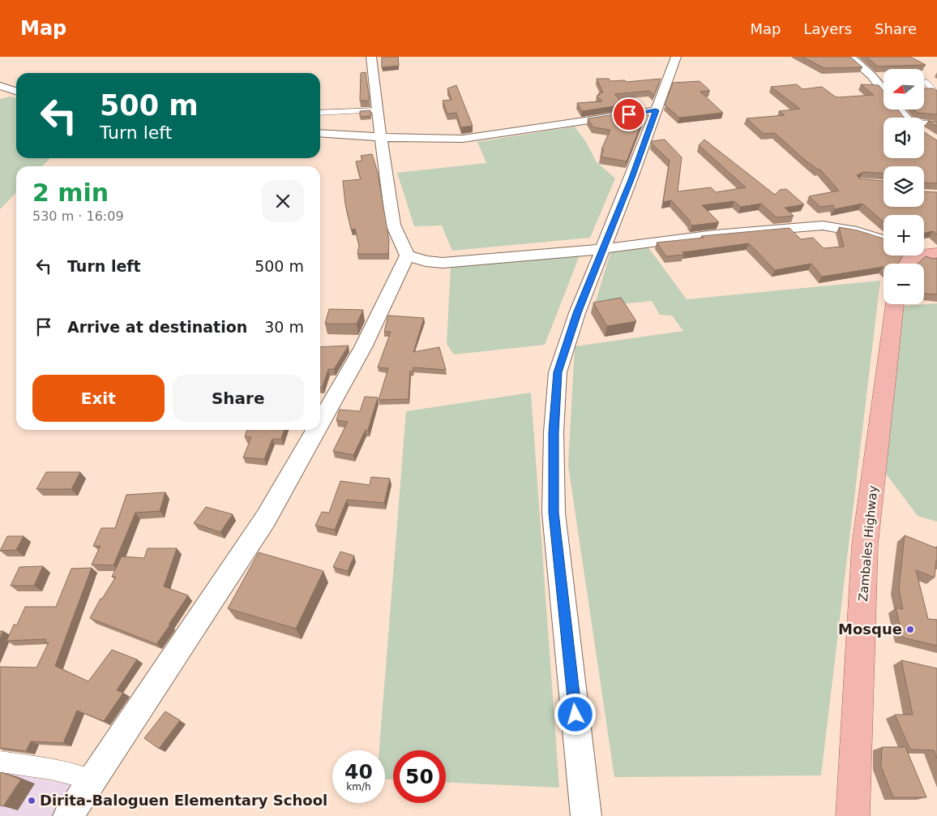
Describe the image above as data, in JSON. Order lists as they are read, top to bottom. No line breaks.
{"streets":{"main road":["Zambales Highway"]},"places":["Mosque","Dirita-Baloguen Elementary School"],"north":"left","page":{"header":"Map","nav":["Map","Layers","Share"],"map_buttons":["+","−"],"turn":["500 m","Turn left"],"heading":["2 min","530 m · 16:09"],"list":[{"name":"Turn left","value":"500 m"},{"name":"Arrive at destination","value":"30 m"}],"buttons":["Exit","Share"],"speed":"40 km/h","limit":"50"}}
